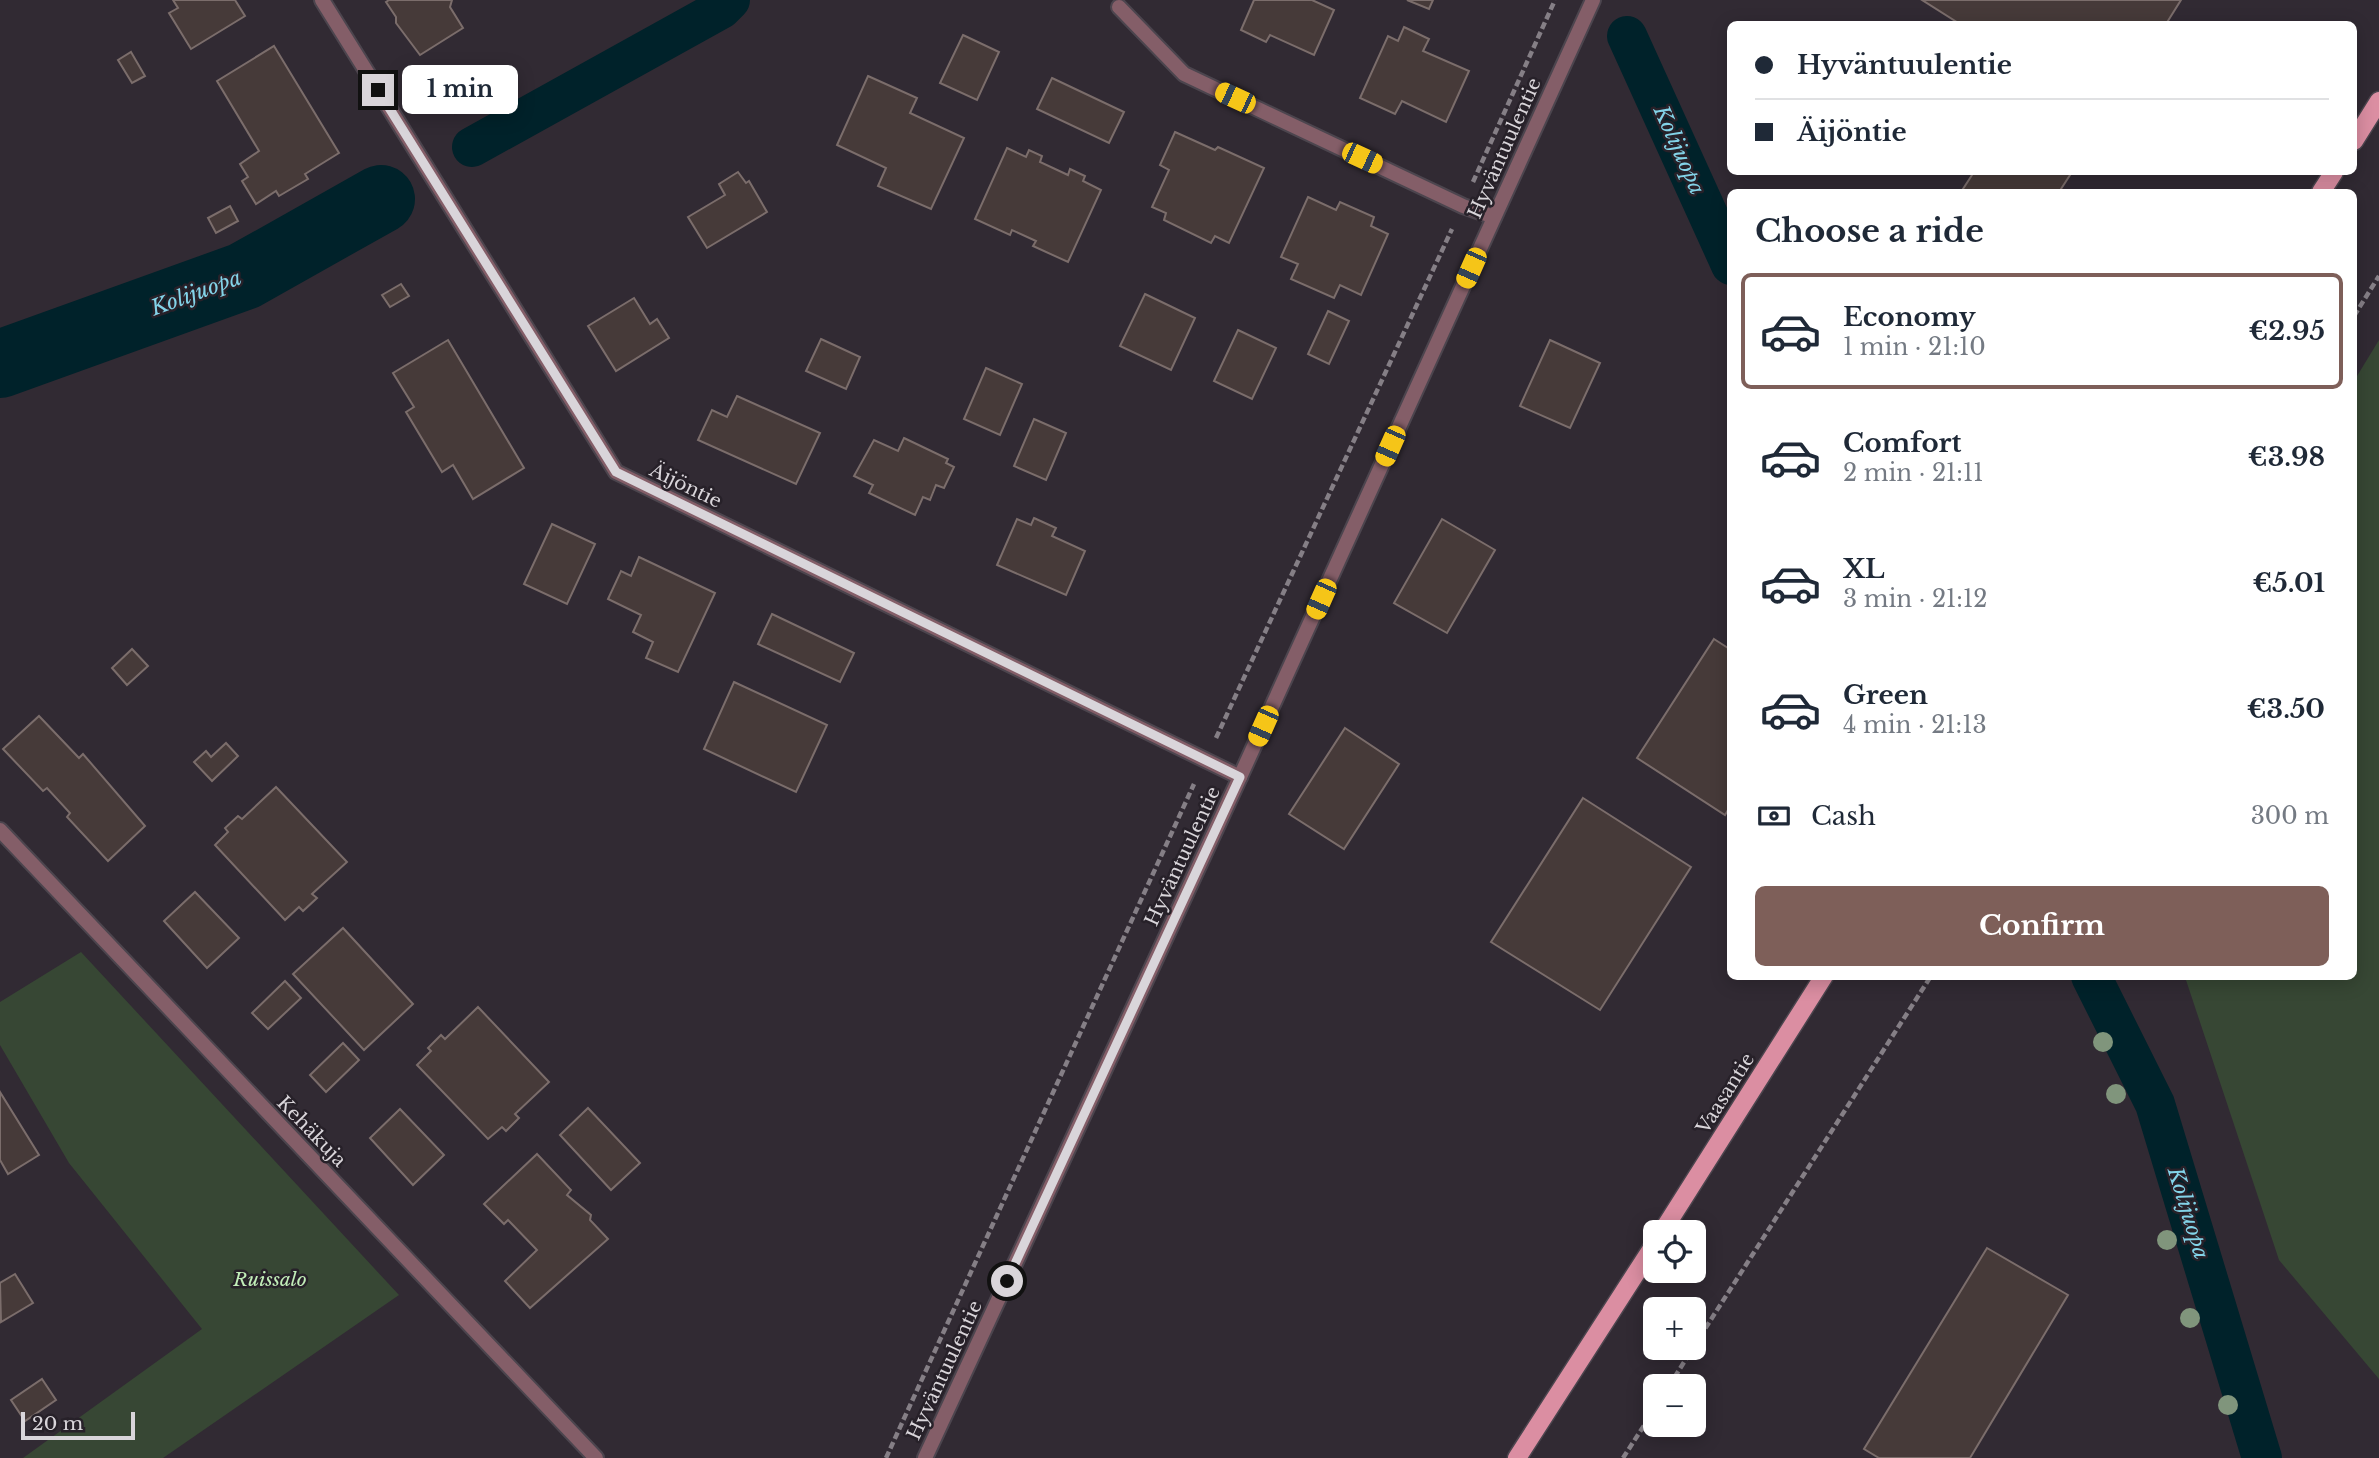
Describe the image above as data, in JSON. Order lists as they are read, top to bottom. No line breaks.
{"streets":{"main road":["Vaasantie"],"street":["Hyväntuulentie","Äijöntie","Kehäkuja"]},"crossings":[["Hyväntuulentie","Äijöntie"]],"water":["Kolijuopa"],"parks":["Ruissalo"],"scale_bar":"20 m","page":{"banner":["Hyväntuulentie","Äijöntie"],"bubble":"1 min","heading":"Choose a ride","list":[{"name":"Economy","note":"1 min · 21:10","value":"€2.95"},{"name":"Comfort","note":"2 min · 21:11","value":"€3.98"},{"name":"XL","note":"3 min · 21:12","value":"€5.01"},{"name":"Green","note":"4 min · 21:13","value":"€3.50"}],"pay":["Cash","300 m"],"buttons":"Confirm","map_buttons":["+","−"],"scale":"20 m"}}
